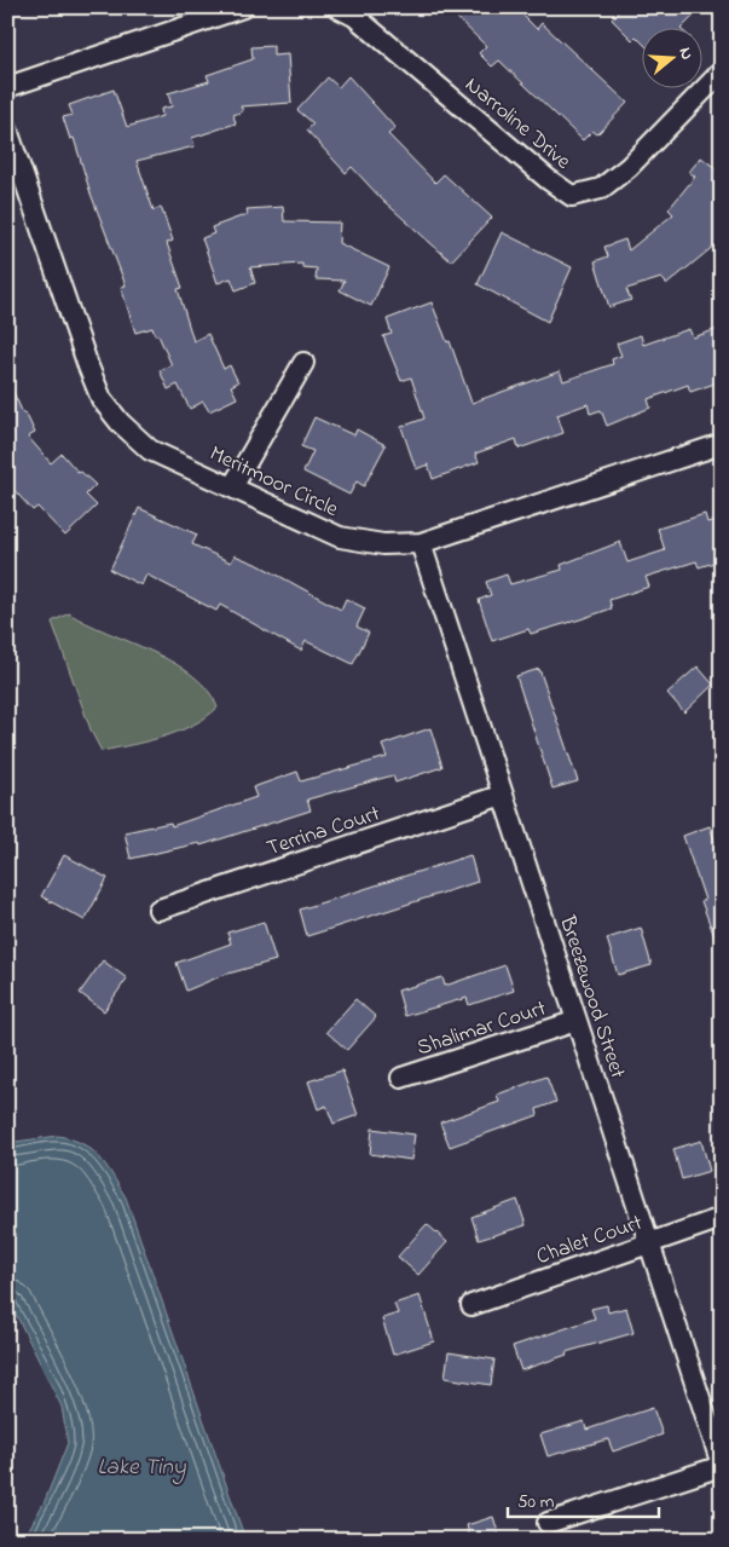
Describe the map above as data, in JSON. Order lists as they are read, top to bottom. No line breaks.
{"streets":{"street":["Narroline Drive","Meritmoor Circle","Terrina Court","Breezewood Street","Shalimar Court","Chalet Court"]},"crossings":[["Meritmoor Circle","Breezewood Street"],["Terrina Court","Breezewood Street"],["Breezewood Street","Shalimar Court"],["Breezewood Street","Chalet Court"]],"water":["Lake Tiny"],"scale_bar":"50 m","north":"right"}
